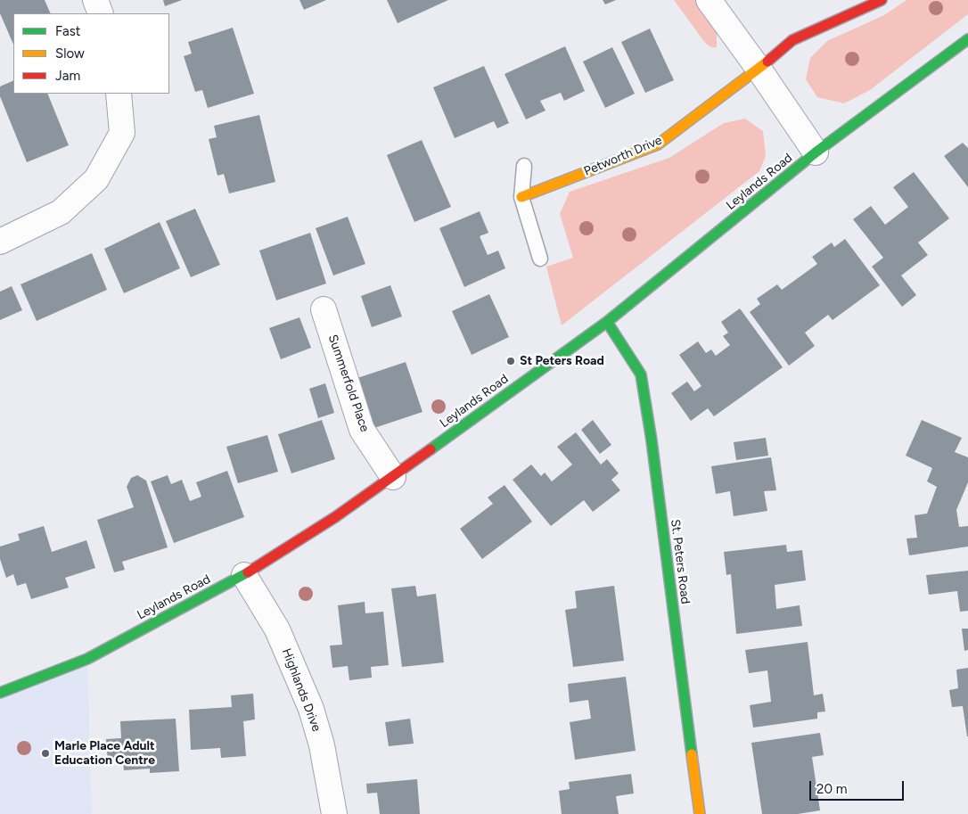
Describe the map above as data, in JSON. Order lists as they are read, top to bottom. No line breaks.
{"streets":{"street":["Petworth Drive","Leylands Road","Summerfold Place","St. Peters Road","Highlands Drive"]},"crossings":[["Leylands Road","Summerfold Place"],["Leylands Road","St. Peters Road"],["Leylands Road","Highlands Drive"]],"places":["St Peters Road","Marle Place Adult Education Centre"],"legend":["Fast","Slow","Jam"],"scale_bar":"20 m"}
